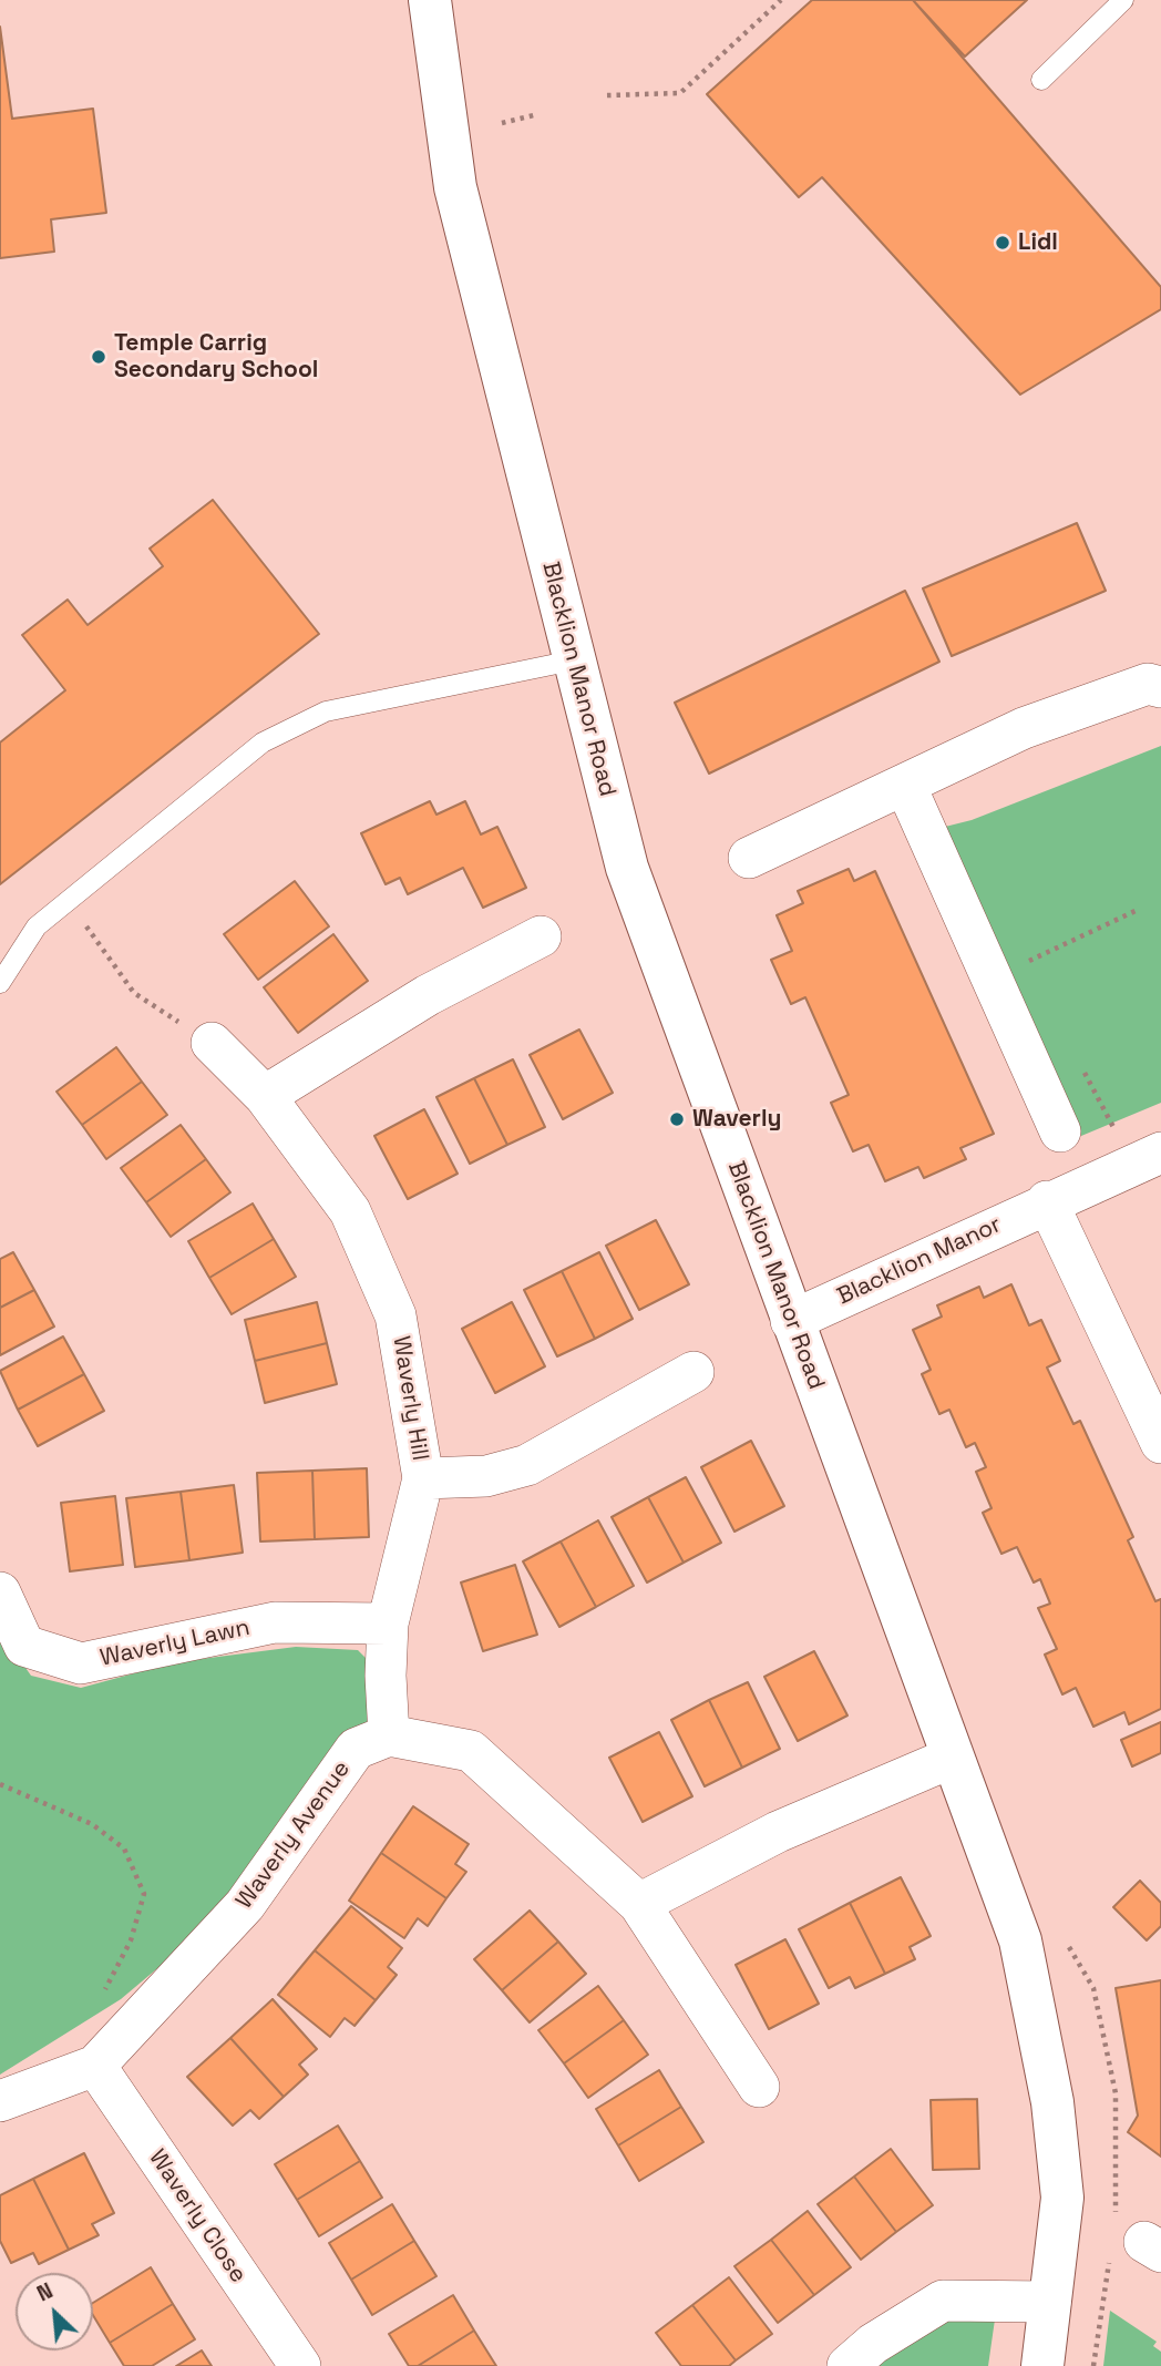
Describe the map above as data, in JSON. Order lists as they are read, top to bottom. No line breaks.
{"streets":{"street":["Blacklion Manor Road","Blacklion Manor","Waverly Hill","Waverly Lawn","Waverly Avenue","Waverly Close"]},"crossings":[["Blacklion Manor Road","Blacklion Manor"],["Waverly Hill","Waverly Lawn"],["Waverly Hill","Waverly Avenue"],["Waverly Avenue","Waverly Close"]],"places":["Lidl","Temple Carrig Secondary School","Waverly"],"north":"top left"}
